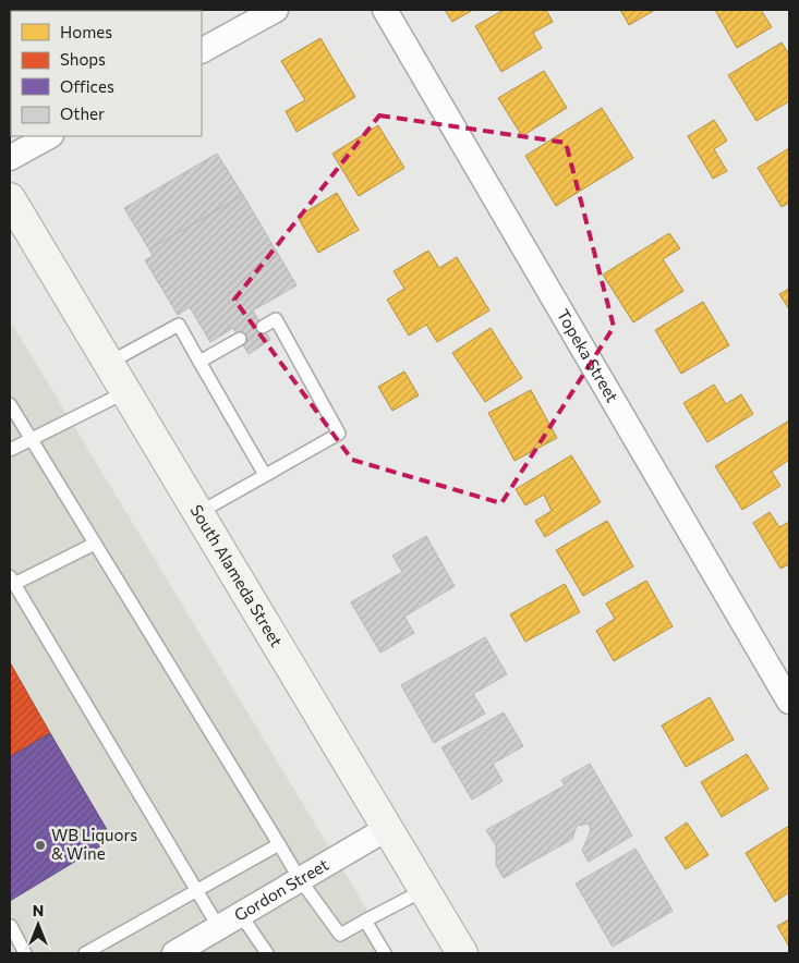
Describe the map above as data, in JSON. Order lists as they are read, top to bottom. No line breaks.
{"streets":{"main road":["South Alameda Street"],"street":["Topeka Street","Gordon Street"]},"crossings":[["South Alameda Street","Gordon Street"]],"places":["WB Liquors & Wine"],"legend":["Homes","Shops","Offices","Other"],"north":"top"}
